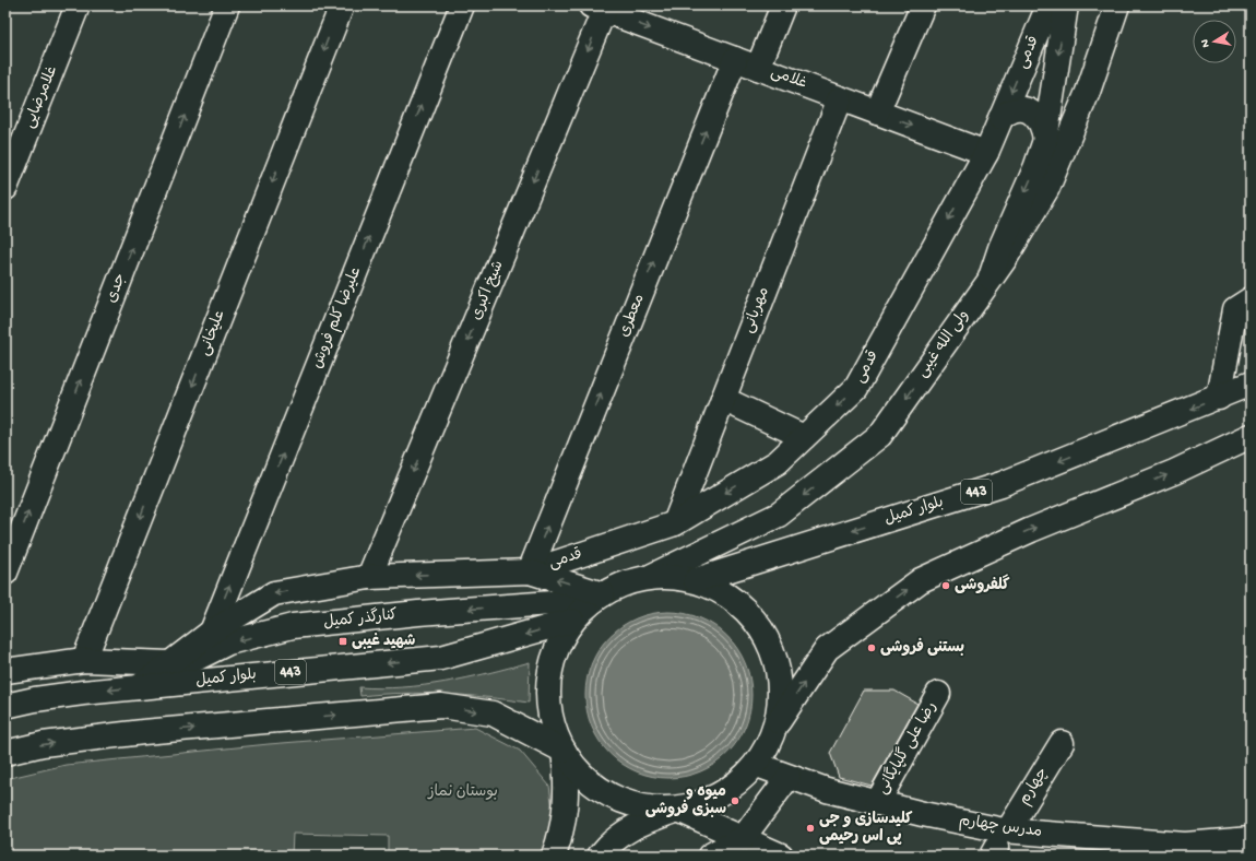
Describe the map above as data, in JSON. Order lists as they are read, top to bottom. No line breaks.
{"streets":{"street":["قدمی","غلامی","غلامرضایی","جدی","شیخ اکبری","مهربانی","معطری","علیرضا کلم فروش","علیخانی","ولی الله غیبی","443","بلوار کمیل","کنارگذر کمیل","رضا علی گلپایگانی","چهارم","مدرس چهارم"]},"crossings":[["قدمی","غلامی"],["قدمی","مهربانی"],["قدمی","معطری"],["غلامی","شیخ اکبری"],["غلامی","مهربانی"],["غلامی","معطری"],["بلوار کمیل","کنارگذر کمیل"],["رضا علی گلپایگانی","مدرس چهارم"],["چهارم","مدرس چهارم"]],"one_way":["غلامی","جدی","شیخ اکبری","معطری","علیرضا کلم فروش","علیخانی"],"parks":["بوستان نماز"],"places":{"other":["گلفروشی","بستنی فروشی","میوه و سبزی فروشی","کلیدسازی و جی پی اس رحیمی"],"transit":["شهید غیبی"]},"north":"left"}
